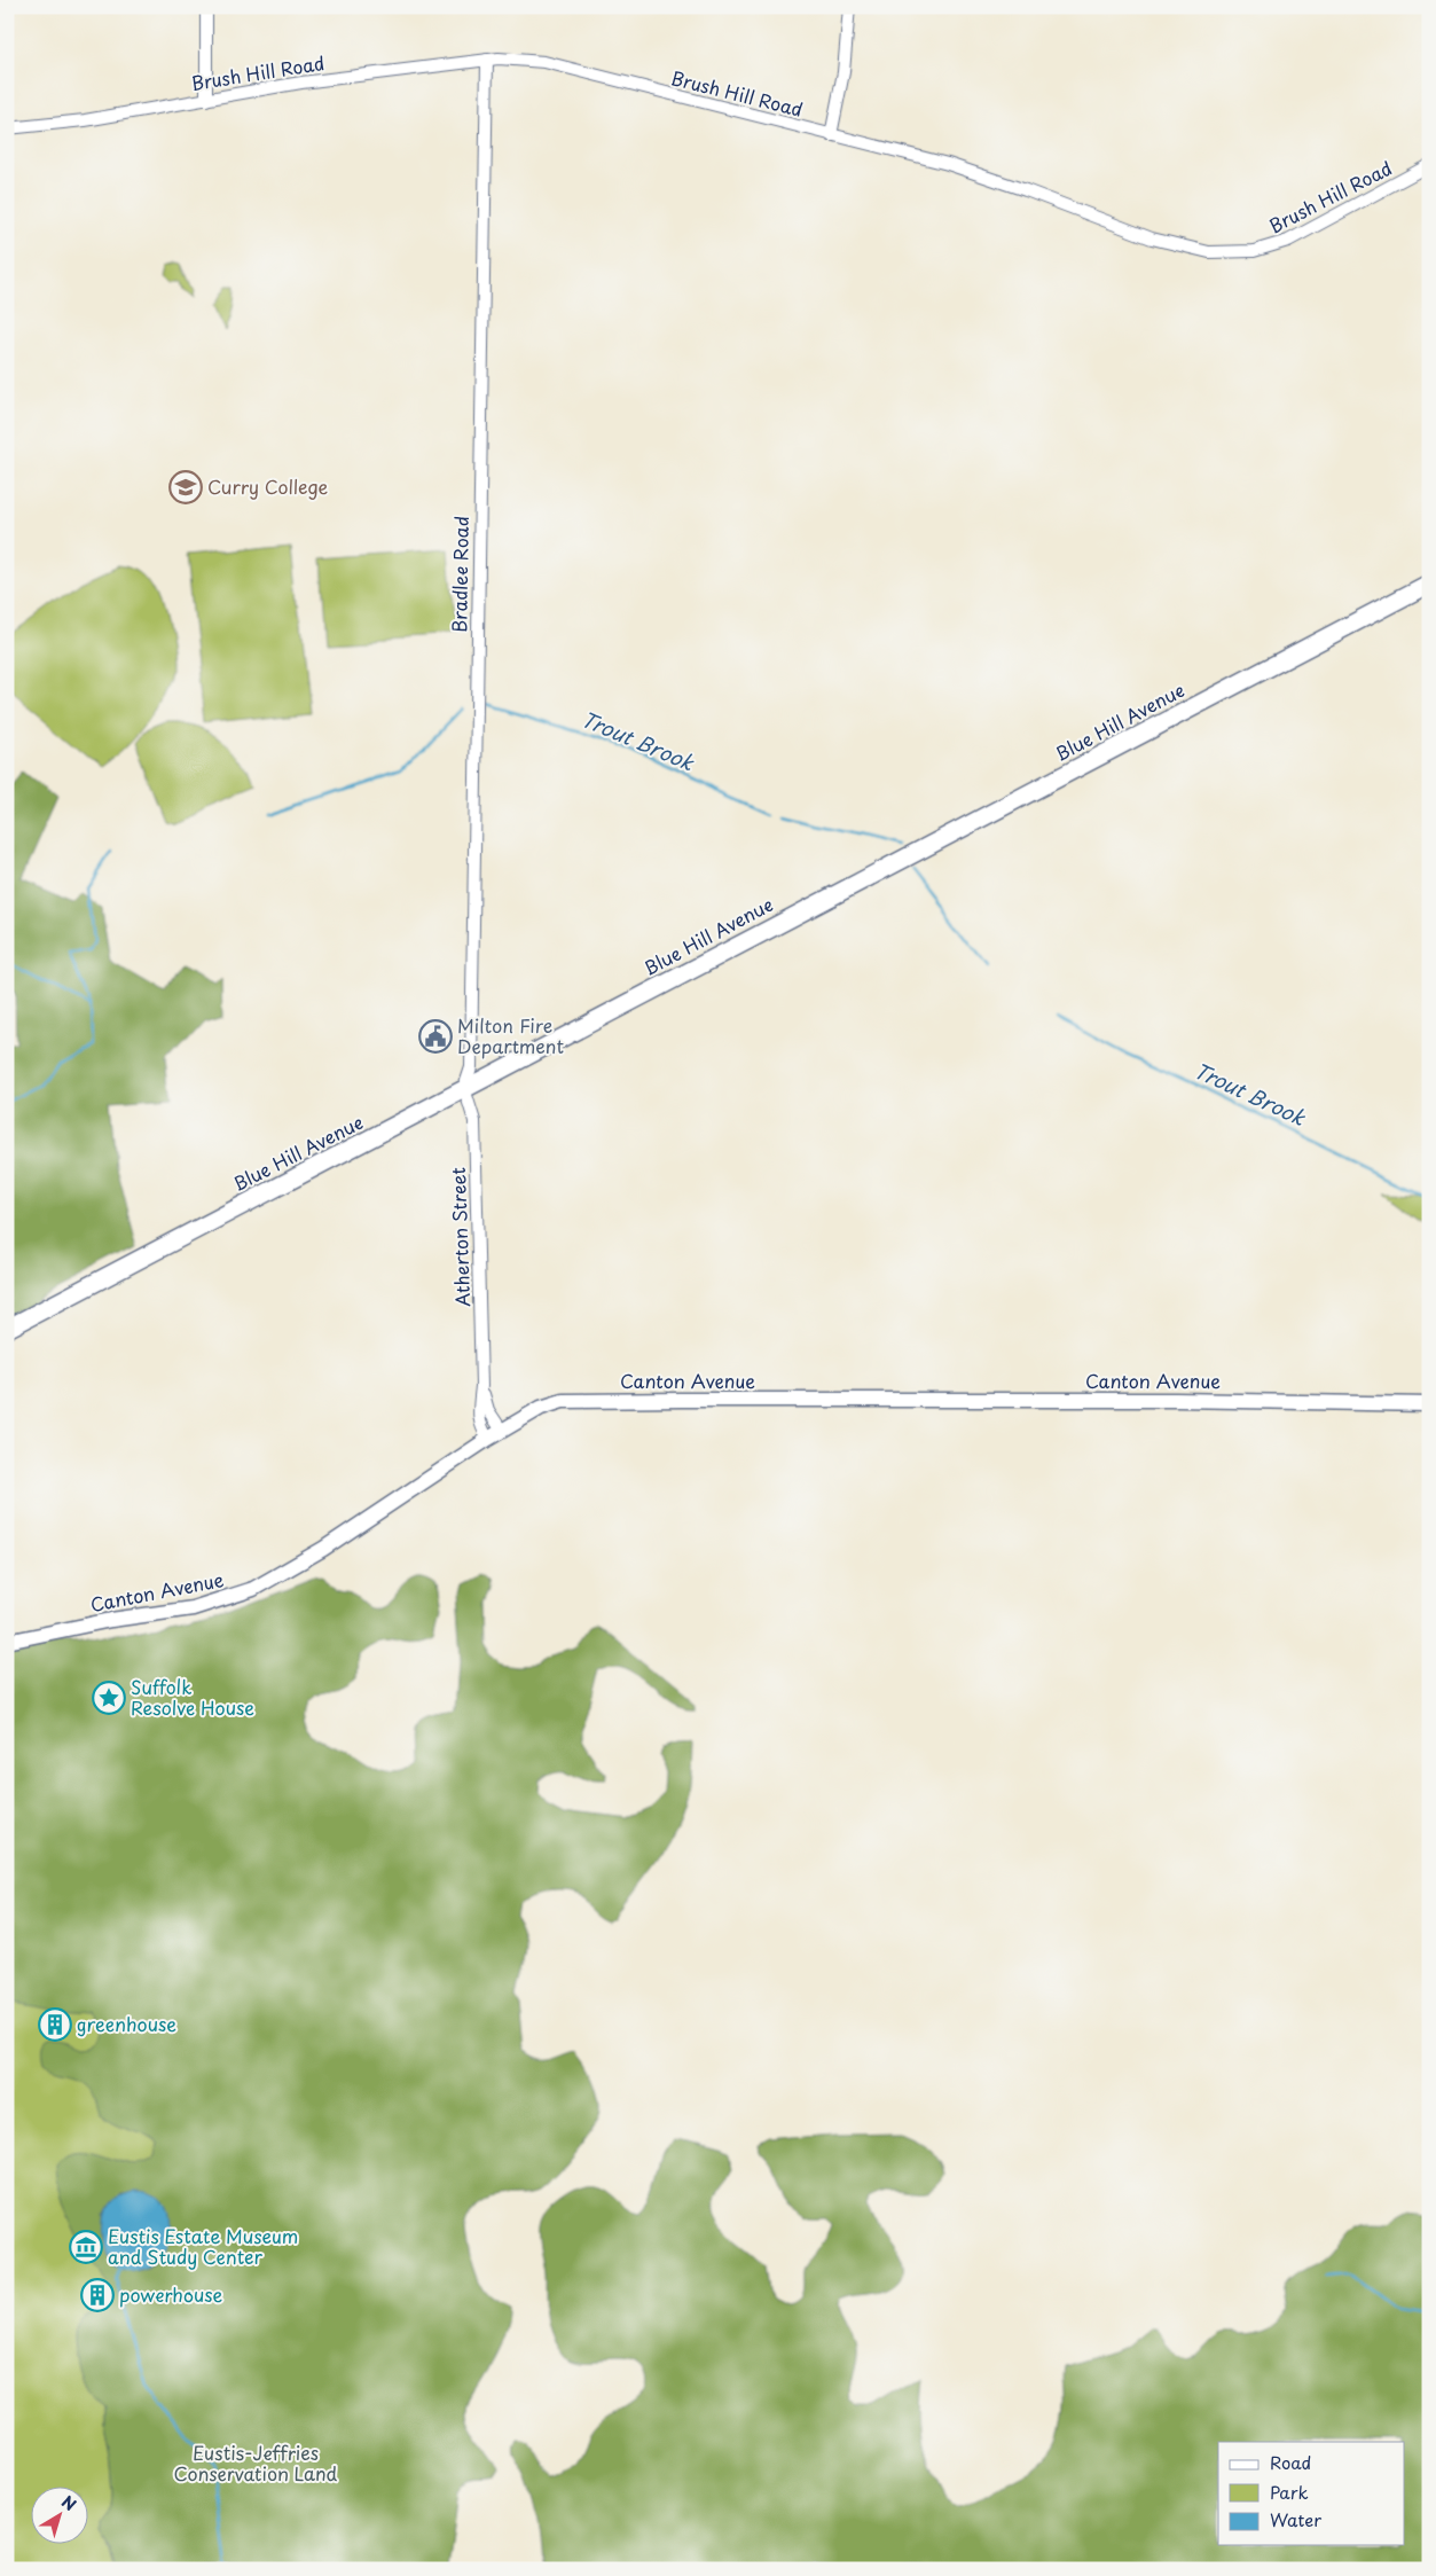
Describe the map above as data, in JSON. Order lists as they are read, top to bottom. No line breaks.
{"streets":{"highway":["Blue Hill Avenue"],"main road":["Canton Avenue"],"street":["Brush Hill Road","Bradlee Road","Atherton Street"]},"crossings":[["Brush Hill Road","Bradlee Road"],["Bradlee Road","Blue Hill Avenue"],["Bradlee Road","Atherton Street"],["Blue Hill Avenue","Atherton Street"],["Atherton Street","Canton Avenue"]],"water":["Trout Brook"],"parks":["Eustis-Jeffries Conservation Land"],"places":{"school or university":["Curry College"],"public building":["Milton Fire Department"],"place":["Suffolk Resolve House"],"building":["greenhouse","powerhouse"],"museum":["Eustis Estate Museum and Study Center"]},"legend":["Road","Park","Water"],"north":"top right"}
